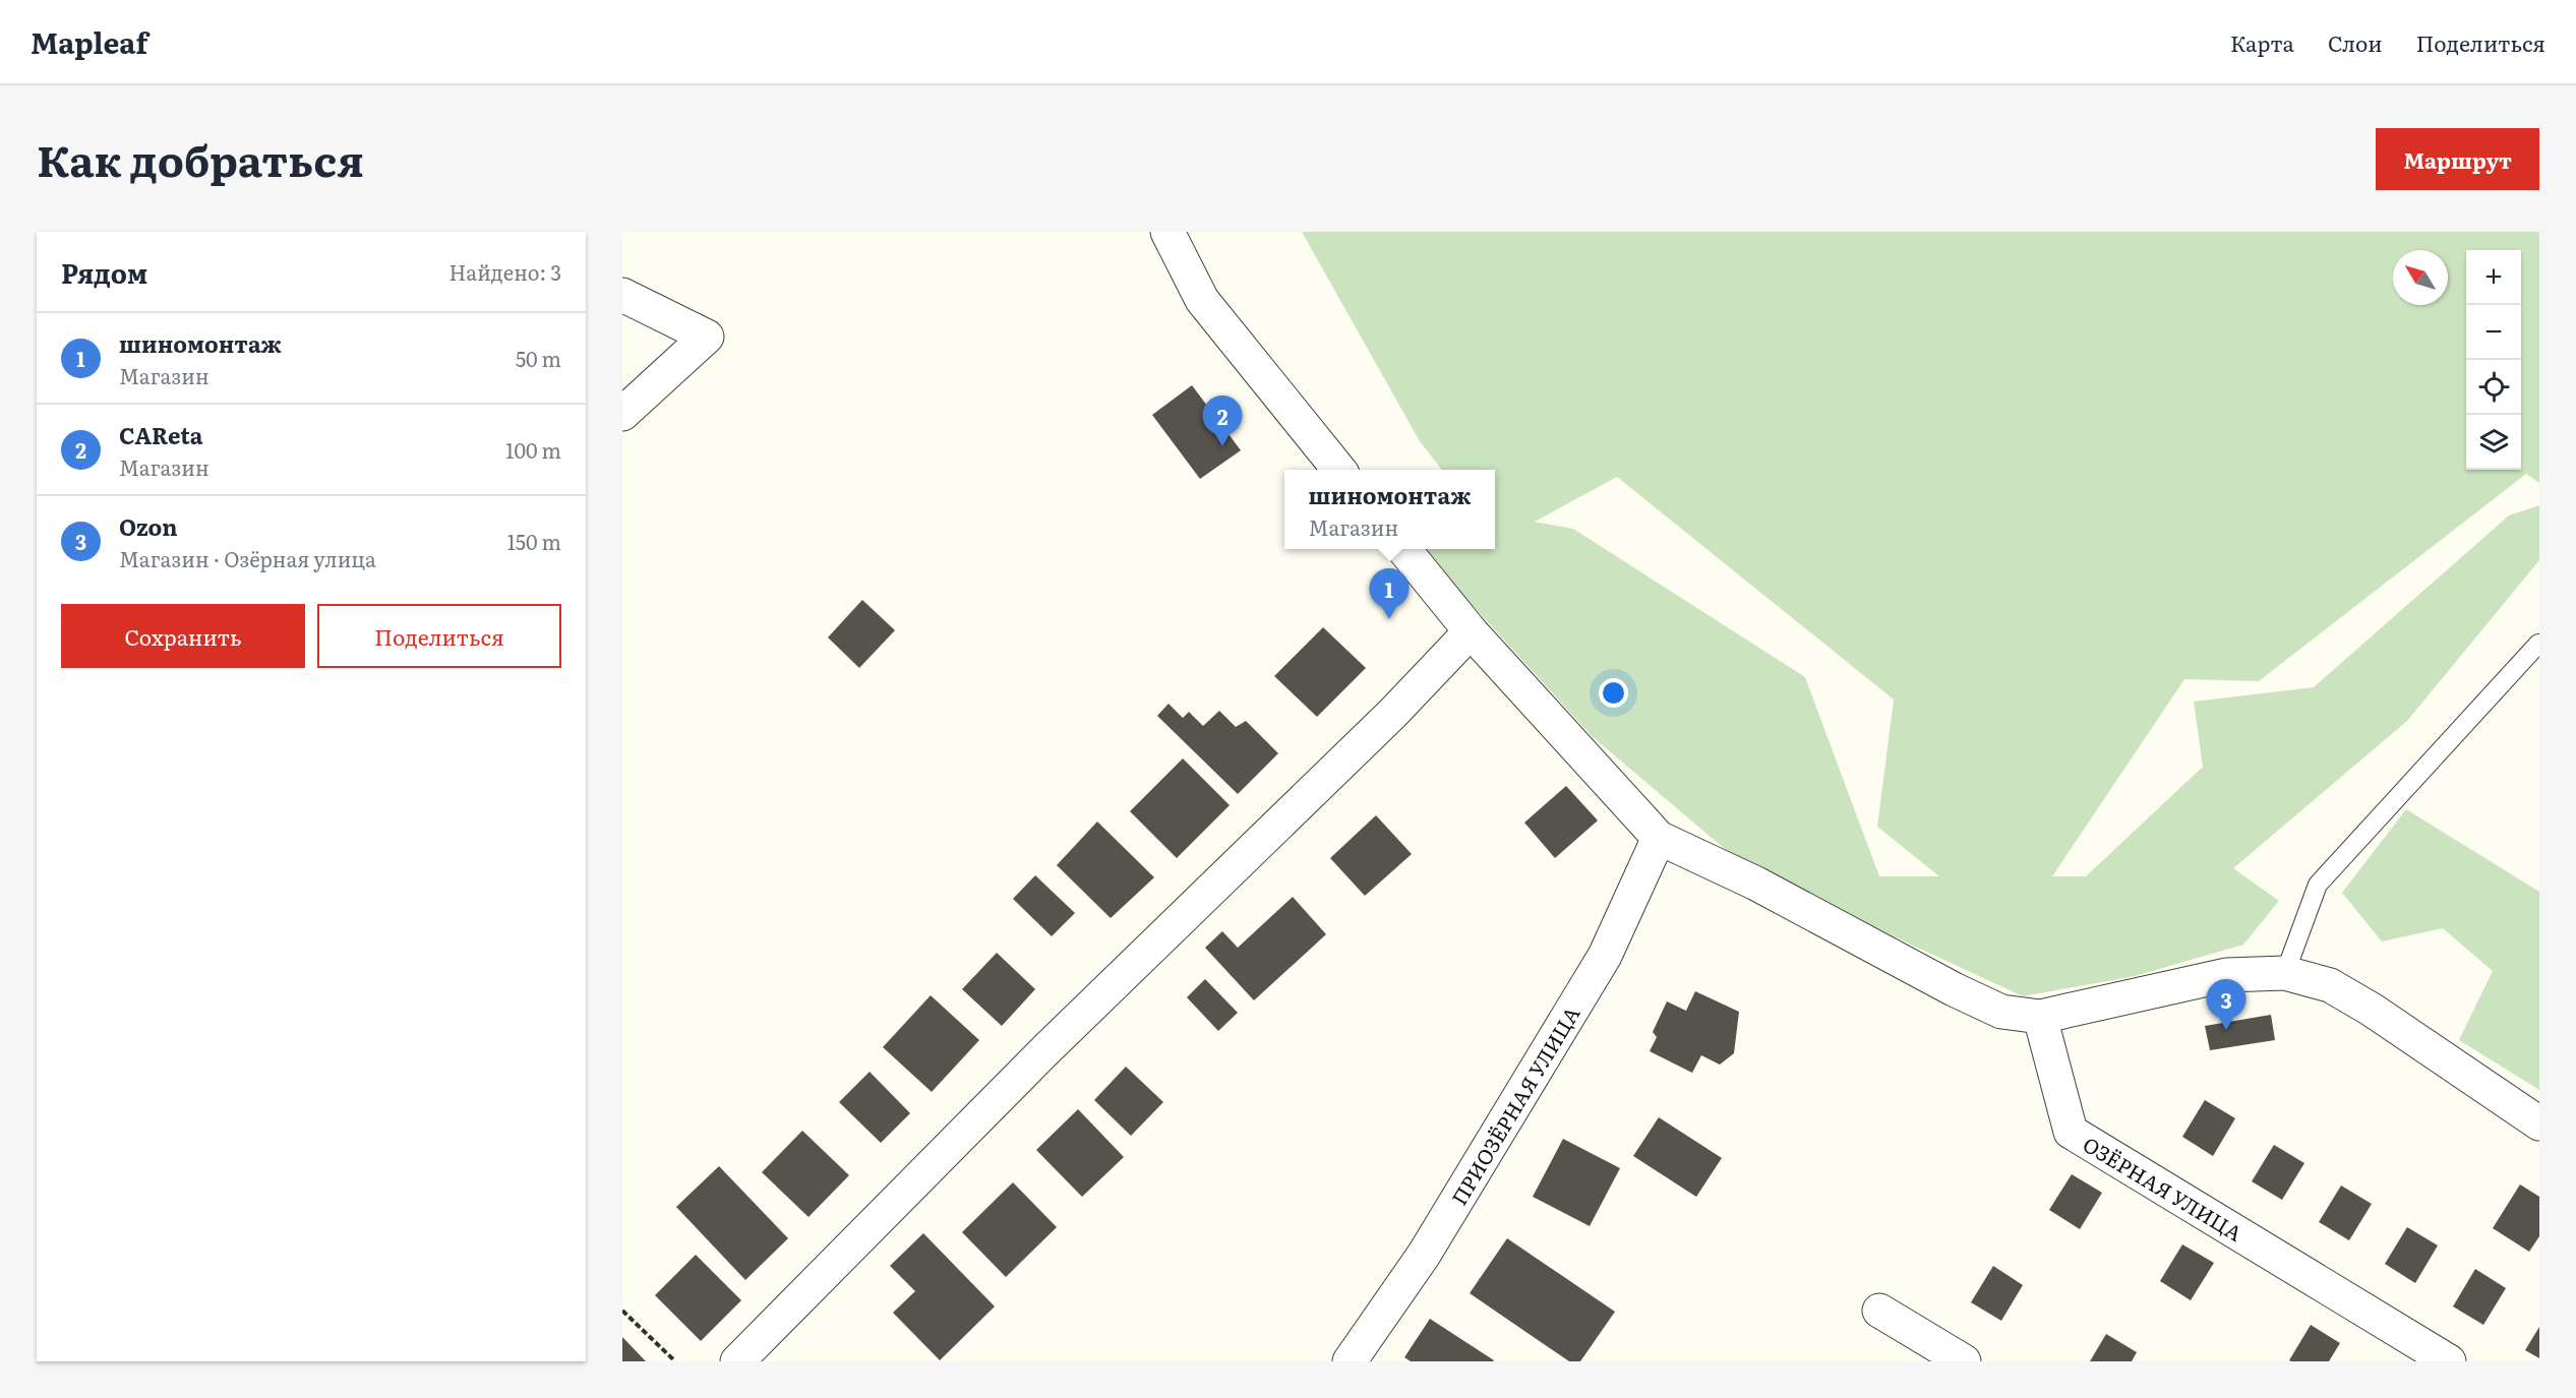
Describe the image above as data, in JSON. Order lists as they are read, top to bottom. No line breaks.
{"streets":{"street":["ПРИОЗЁРНАЯ УЛИЦА","ОЗЁРНАЯ УЛИЦА"]},"north":"top left","page":{"header":"Mapleaf","nav":["Карта","Слои","Поделиться"],"title":"Как добраться","buttons":["Маршрут",["Сохранить","Поделиться"]],"heading":["Рядом","Найдено: 3"],"map_buttons":["+","−"],"list":[{"mark":"1","name":"шиномонтаж","note":"Магазин","value":"50 m"},{"mark":"2","name":"CAReta","note":"Магазин","value":"100 m"},{"mark":"3","name":"Ozon","note":"Магазин · Озёрная улица","value":"150 m"}],"pins":["2","1","3"],"popup":["шиномонтаж","Магазин"]}}
